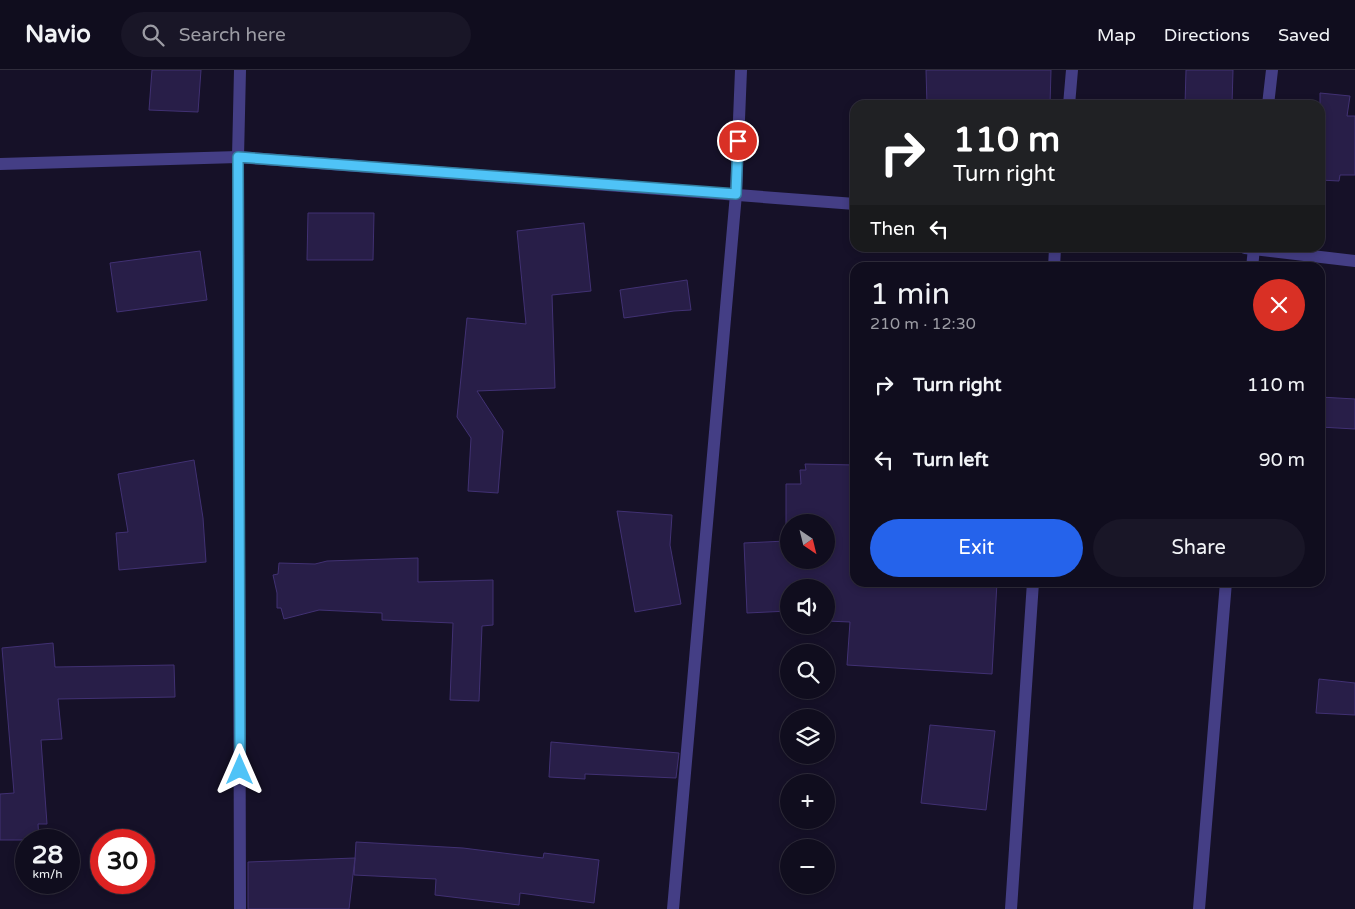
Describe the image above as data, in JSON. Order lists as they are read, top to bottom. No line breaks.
{"north":"bottom right","page":{"header":"Navio","search":"Search here","nav":["Map","Directions","Saved"],"turn":["110 m","Turn right"],"then":"Then","heading":["1 min","210 m · 12:30"],"list":[{"name":"Turn right","value":"110 m"},{"name":"Turn left","value":"90 m"}],"buttons":["Exit","Share"],"map_buttons":["+","−"],"speed":"28 km/h","limit":"30"}}
